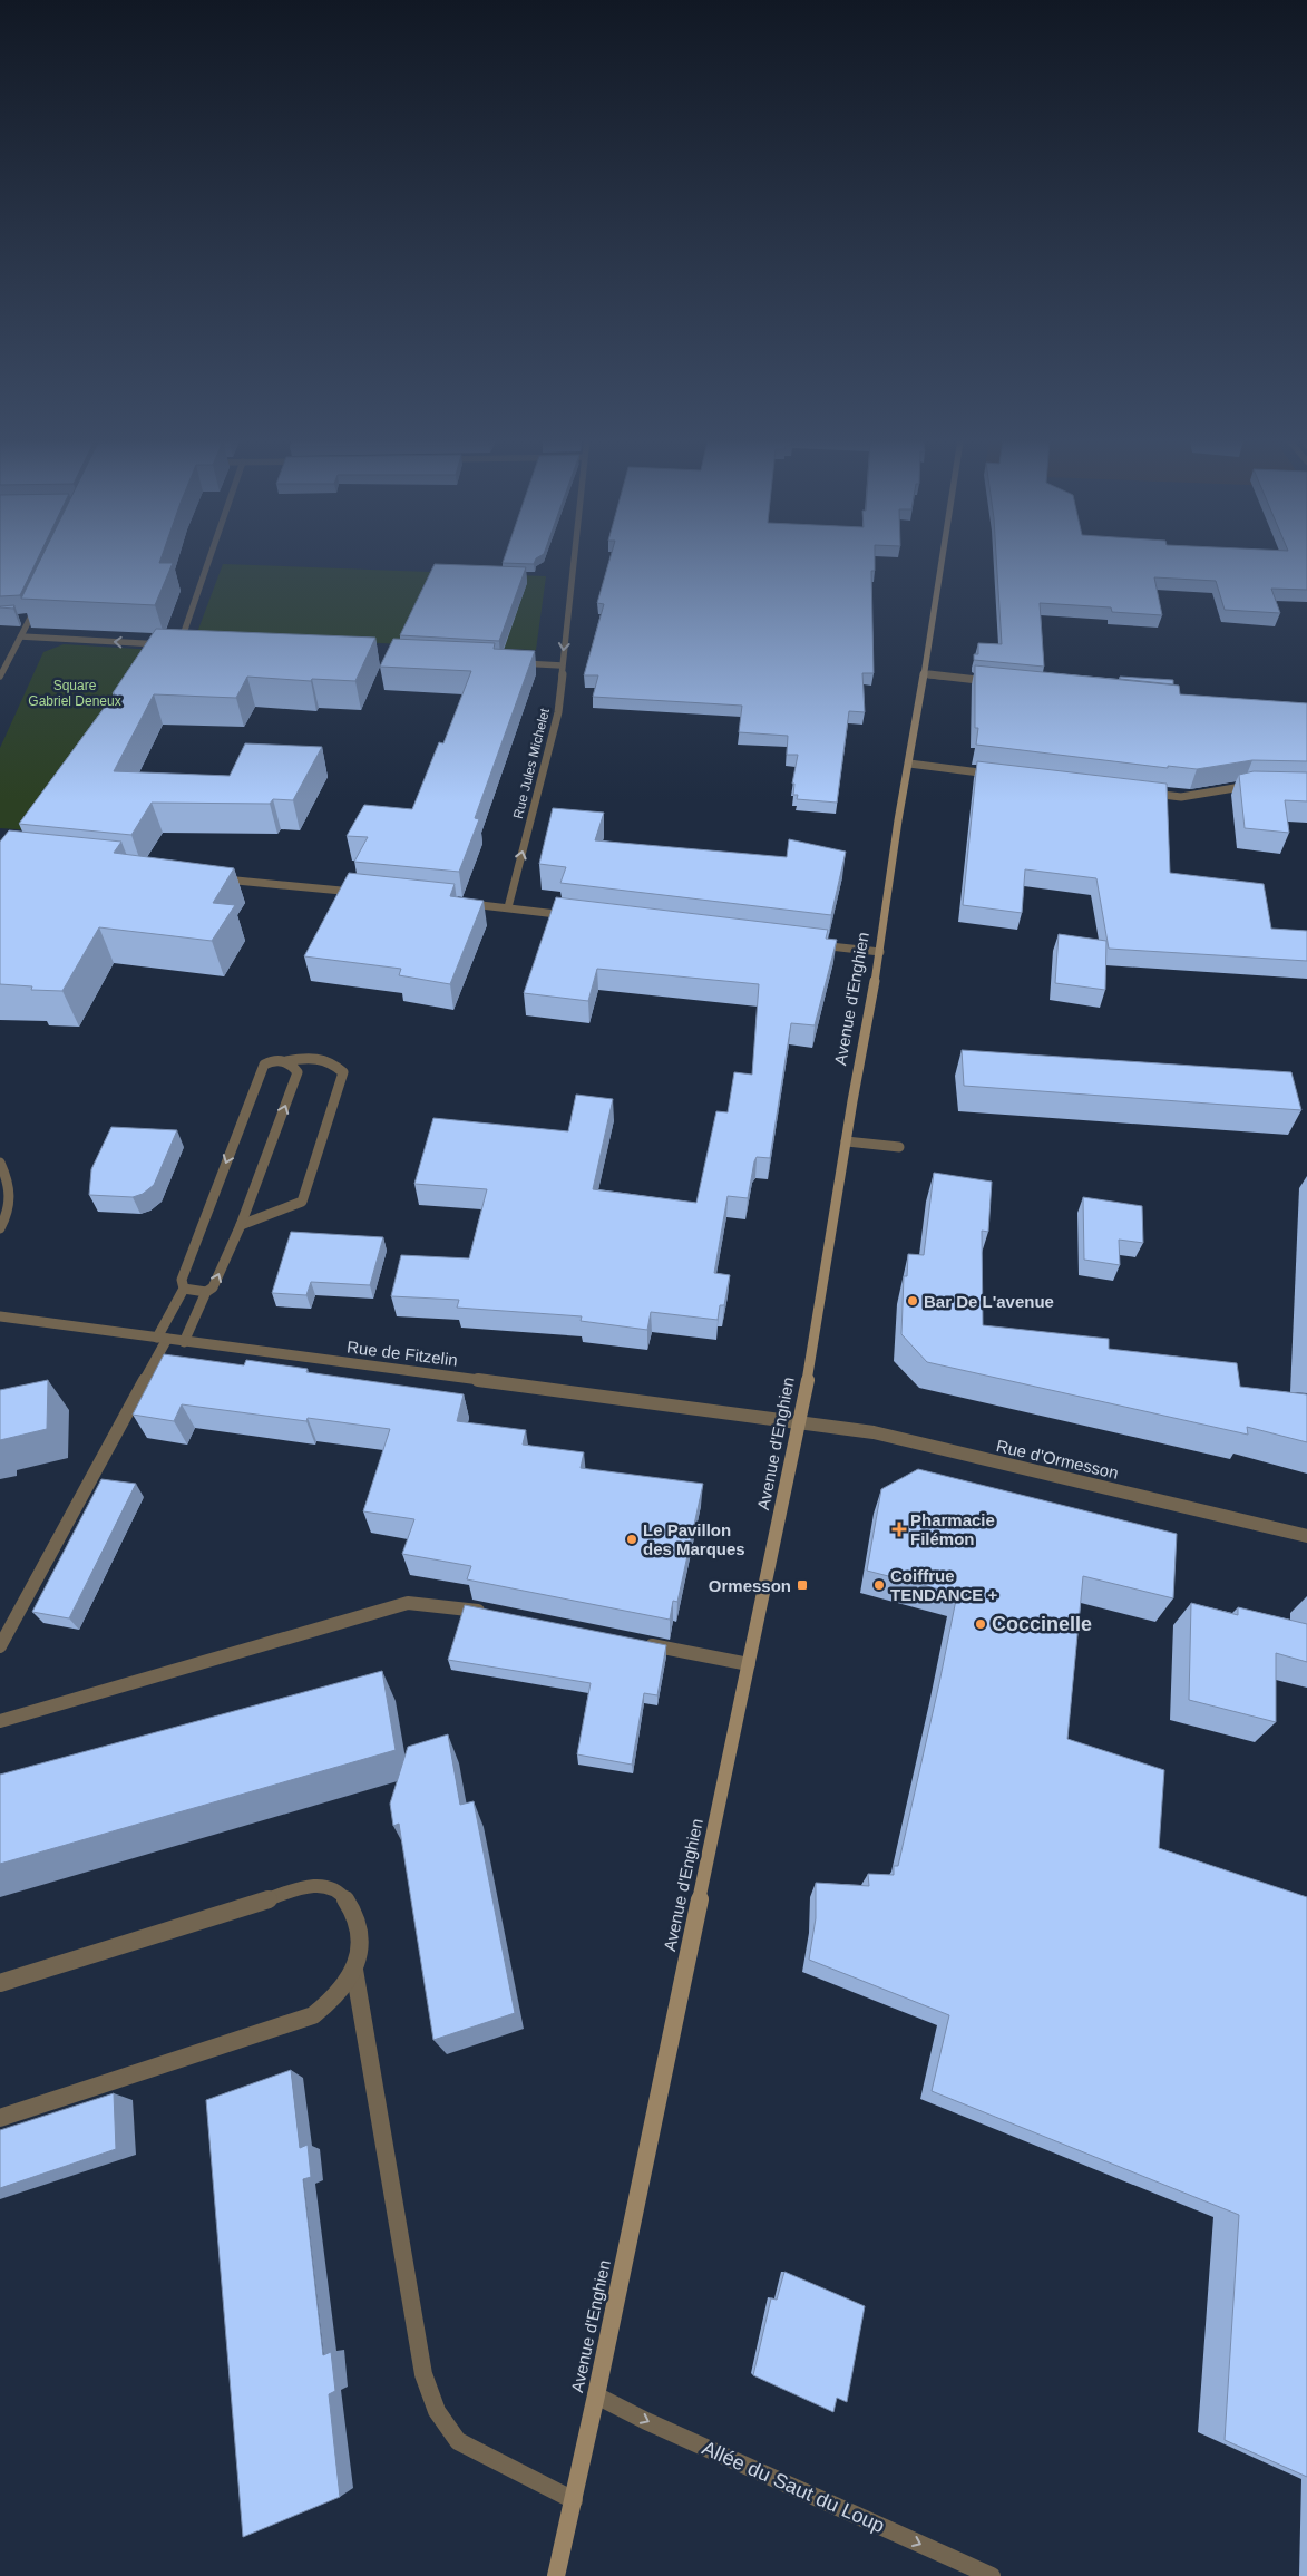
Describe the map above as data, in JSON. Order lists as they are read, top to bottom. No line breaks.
{"streets":{"main road":["Avenue d'Enghien"],"street":["Rue Jules Michelet","Rue de Fitzelin","Rue d'Ormesson","Allée du Saut du Loup"]},"crossings":[["Avenue d'Enghien","Rue de Fitzelin"],["Avenue d'Enghien","Rue d'Ormesson"],["Avenue d'Enghien","Allée du Saut du Loup"],["Rue de Fitzelin","Rue d'Ormesson"]],"one_way":["Allée du Saut du Loup"],"parks":["Square Gabriel Deneux"],"places":{"other":["Bar De L'avenue","Le Pavillon des Marques","Coiffrue TENDANCE +","Coccinelle"],"health":["Pharmacie Filémon"],"transit":["Ormesson"]}}
